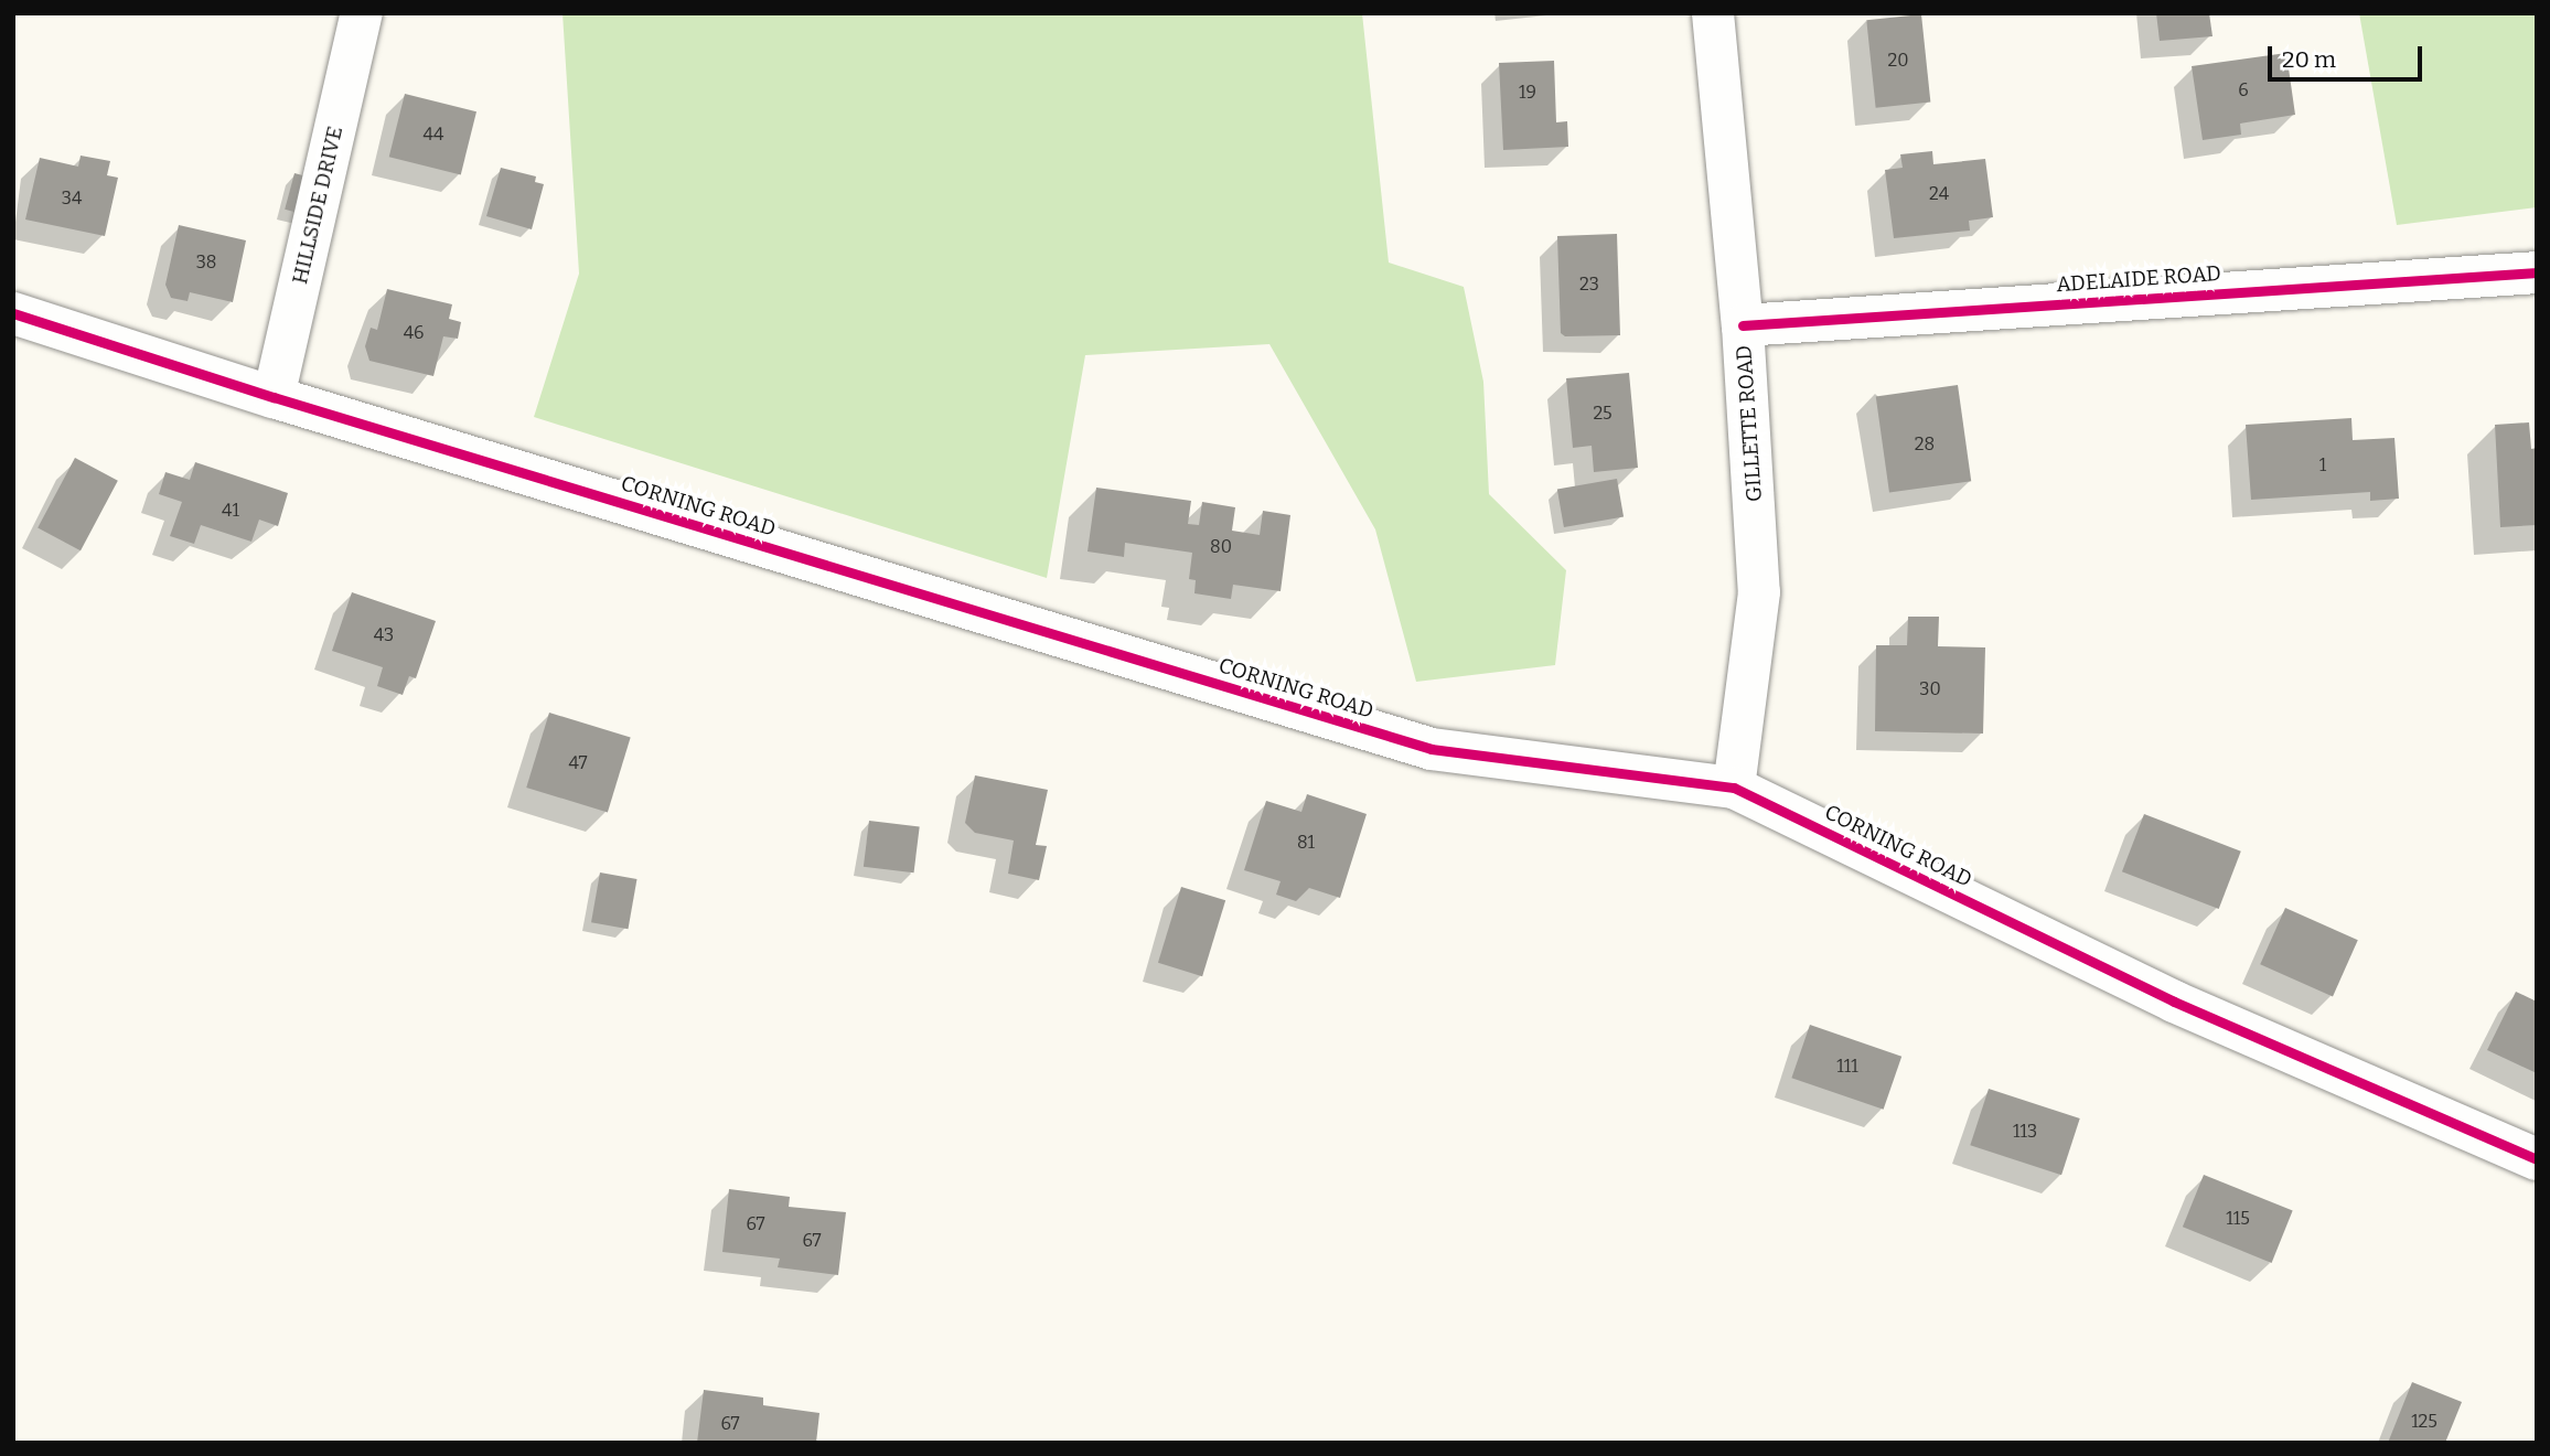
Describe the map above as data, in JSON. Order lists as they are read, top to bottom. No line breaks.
{"streets":{"street":["HILLSIDE DRIVE","ADELAIDE ROAD","GILLETTE ROAD","CORNING ROAD"]},"crossings":[["HILLSIDE DRIVE","CORNING ROAD"],["ADELAIDE ROAD","GILLETTE ROAD"],["GILLETTE ROAD","CORNING ROAD"]],"house_numbers":["20","6","19","44","24","34","38","23","46","25","28","1","41","80","43","30","47","81","111","113","115","67","67","125","67"],"scale_bar":"20 m"}
